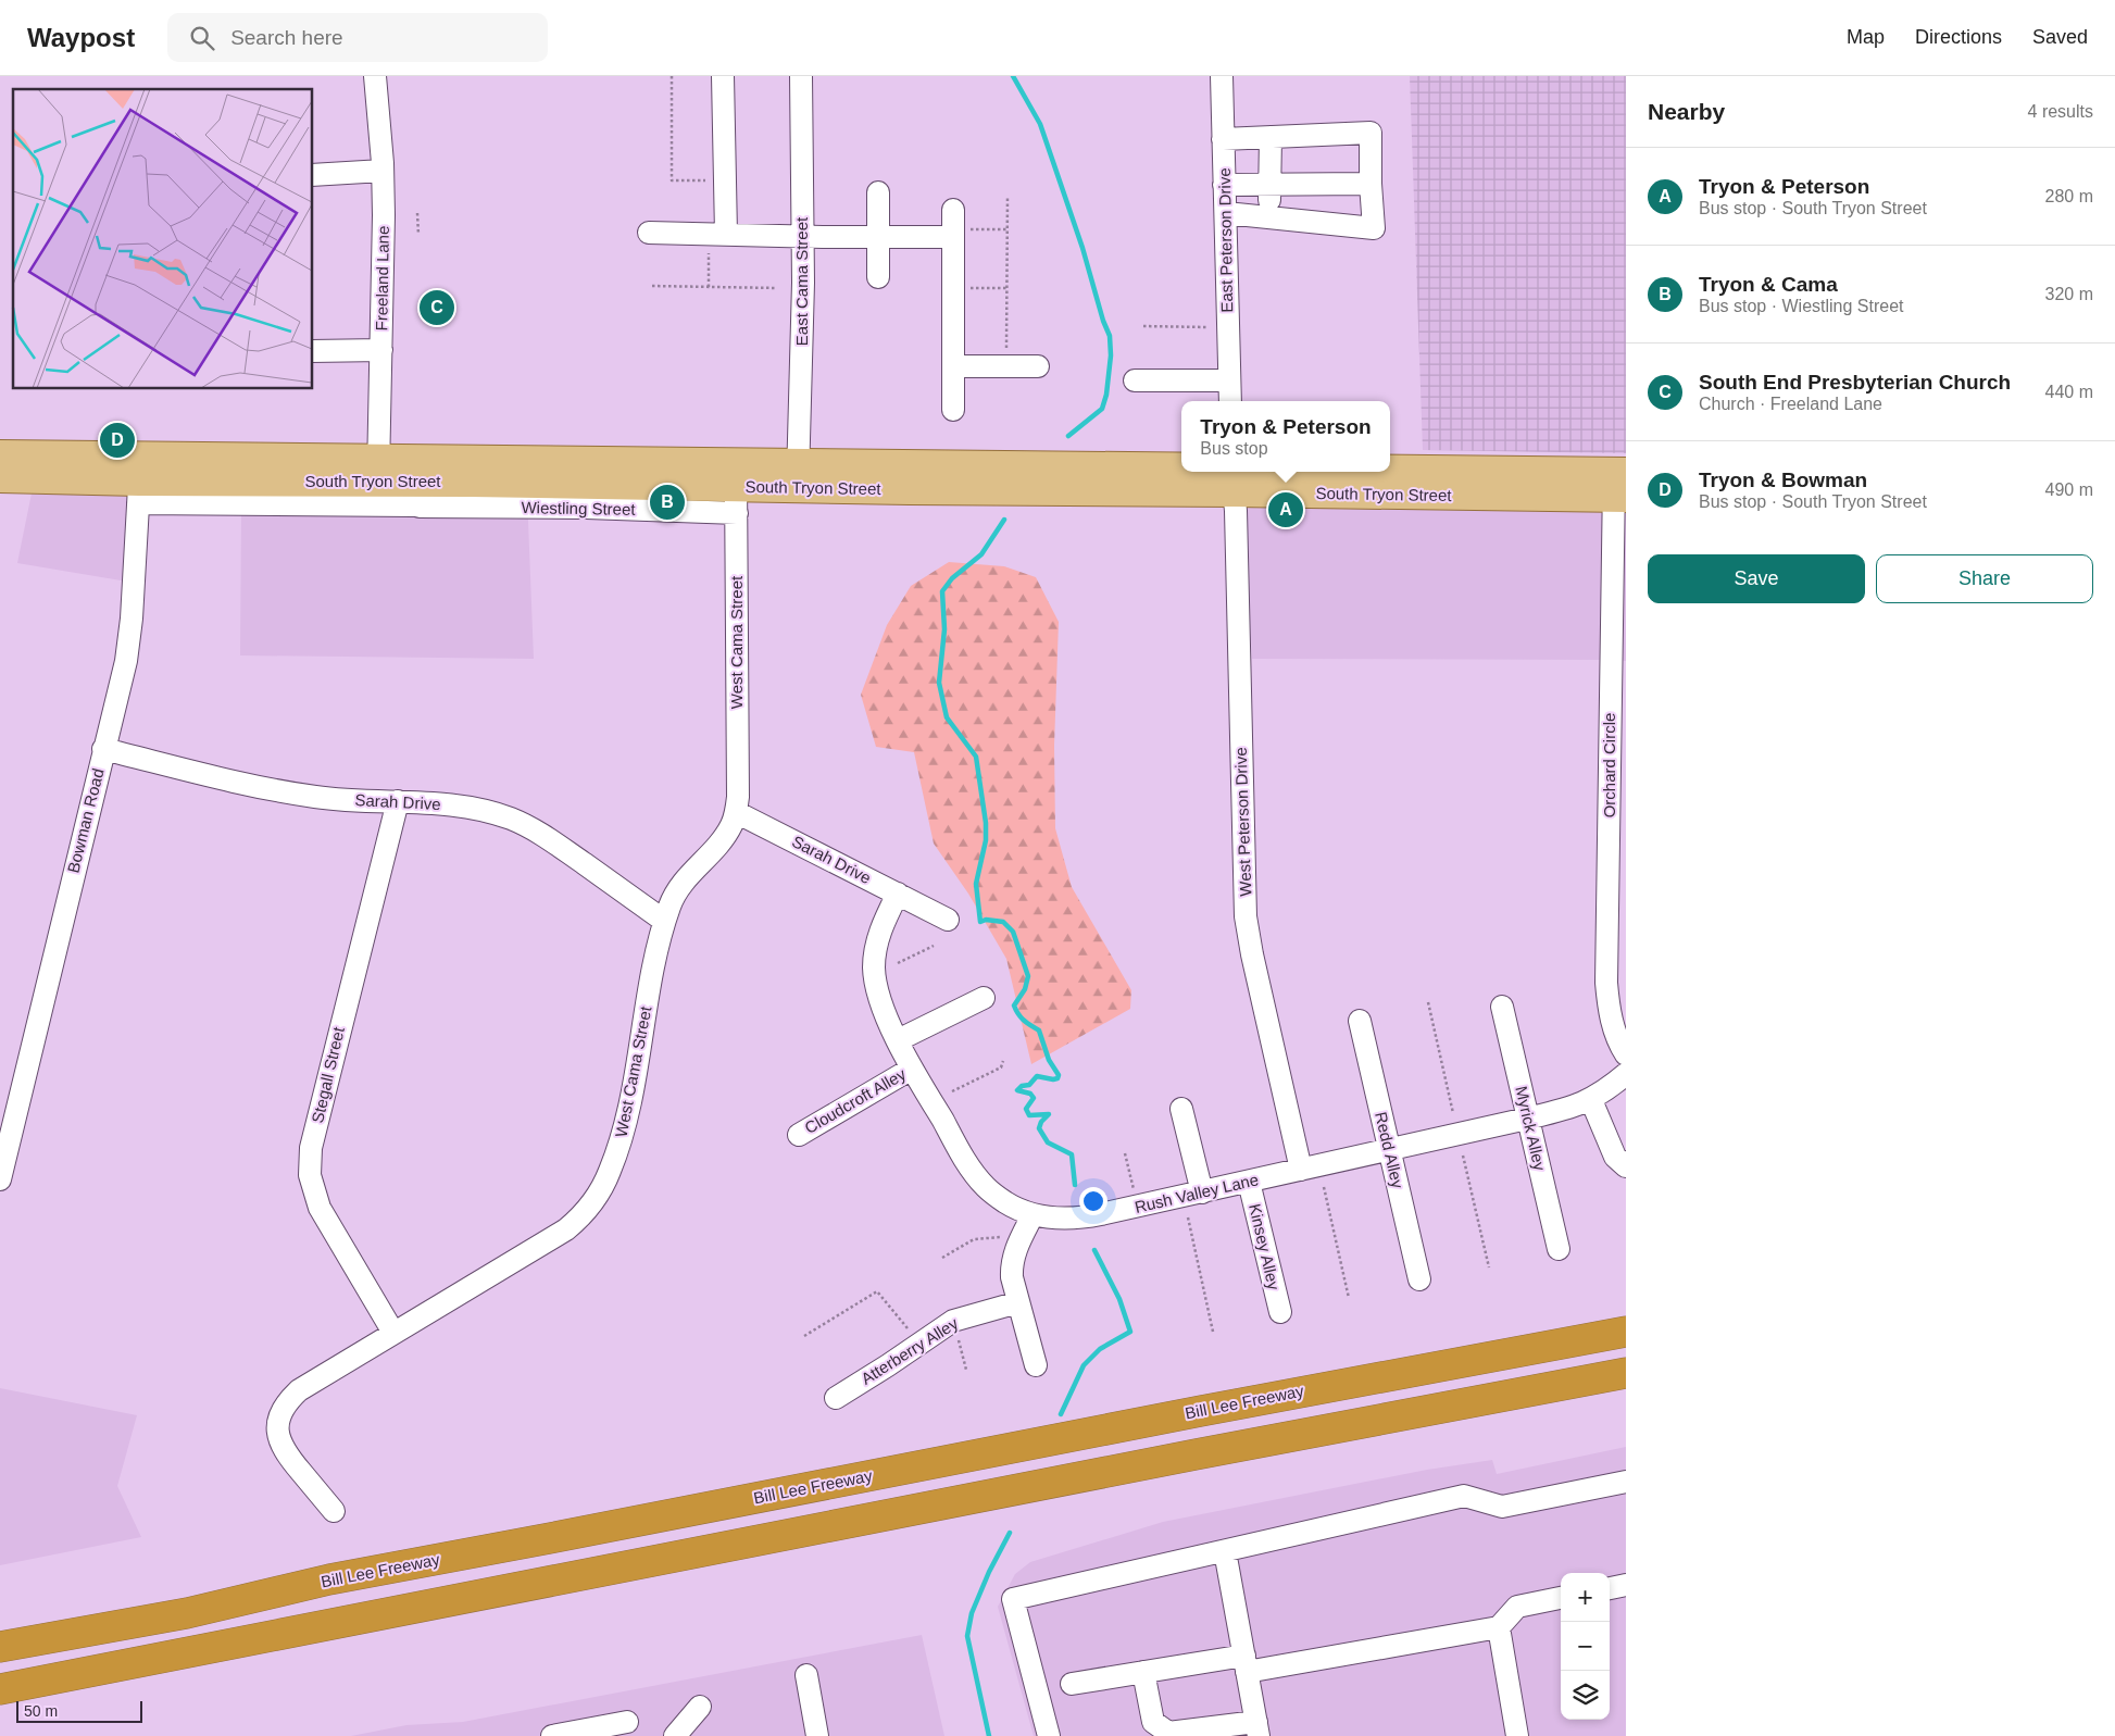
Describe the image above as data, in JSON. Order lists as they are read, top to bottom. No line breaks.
{"streets":{"highway":["Bill Lee Freeway"],"main road":["South Tryon Street"],"street":["East Peterson Drive","Freeland Lane","East Cama Street","Wiestling Street","West Cama Street","Orchard Circle","Sarah Drive","Bowman Road","West Peterson Drive","Stegall Street","Cloudcroft Alley","Myrick Alley","Redd Alley","Rush Valley Lane","Kinsey Alley","Atterberry Alley"]},"crossings":[["Freeland Lane","South Tryon Street"],["East Cama Street","South Tryon Street"],["South Tryon Street","Wiestling Street"],["South Tryon Street","West Cama Street"],["South Tryon Street","Orchard Circle"],["South Tryon Street","Bowman Road"],["South Tryon Street","West Peterson Drive"],["Wiestling Street","West Cama Street"],["Wiestling Street","Bowman Road"],["West Cama Street","Sarah Drive"],["West Cama Street","Stegall Street"],["Sarah Drive","Bowman Road"],["Sarah Drive","Stegall Street"],["Sarah Drive","Rush Valley Lane"],["West Peterson Drive","Rush Valley Lane"],["Cloudcroft Alley","Rush Valley Lane"],["Myrick Alley","Rush Valley Lane"],["Redd Alley","Rush Valley Lane"],["Rush Valley Lane","Kinsey Alley"]],"scale_bar":"50 m","page":{"header":"Waypost","search":"Search here","nav":["Map","Directions","Saved"],"heading":["Nearby","4 results"],"list":[{"mark":"A","name":"Tryon & Peterson","note":"Bus stop · South Tryon Street","value":"280 m"},{"mark":"B","name":"Tryon & Cama","note":"Bus stop · Wiestling Street","value":"320 m"},{"mark":"C","name":"South End Presbyterian Church","note":"Church · Freeland Lane","value":"440 m"},{"mark":"D","name":"Tryon & Bowman","note":"Bus stop · South Tryon Street","value":"490 m"}],"pins":["C","D","B","A"],"popup":["Tryon & Peterson","Bus stop"],"buttons":["Save","Share"],"map_buttons":["+","−"],"scale":"50 m"}}
